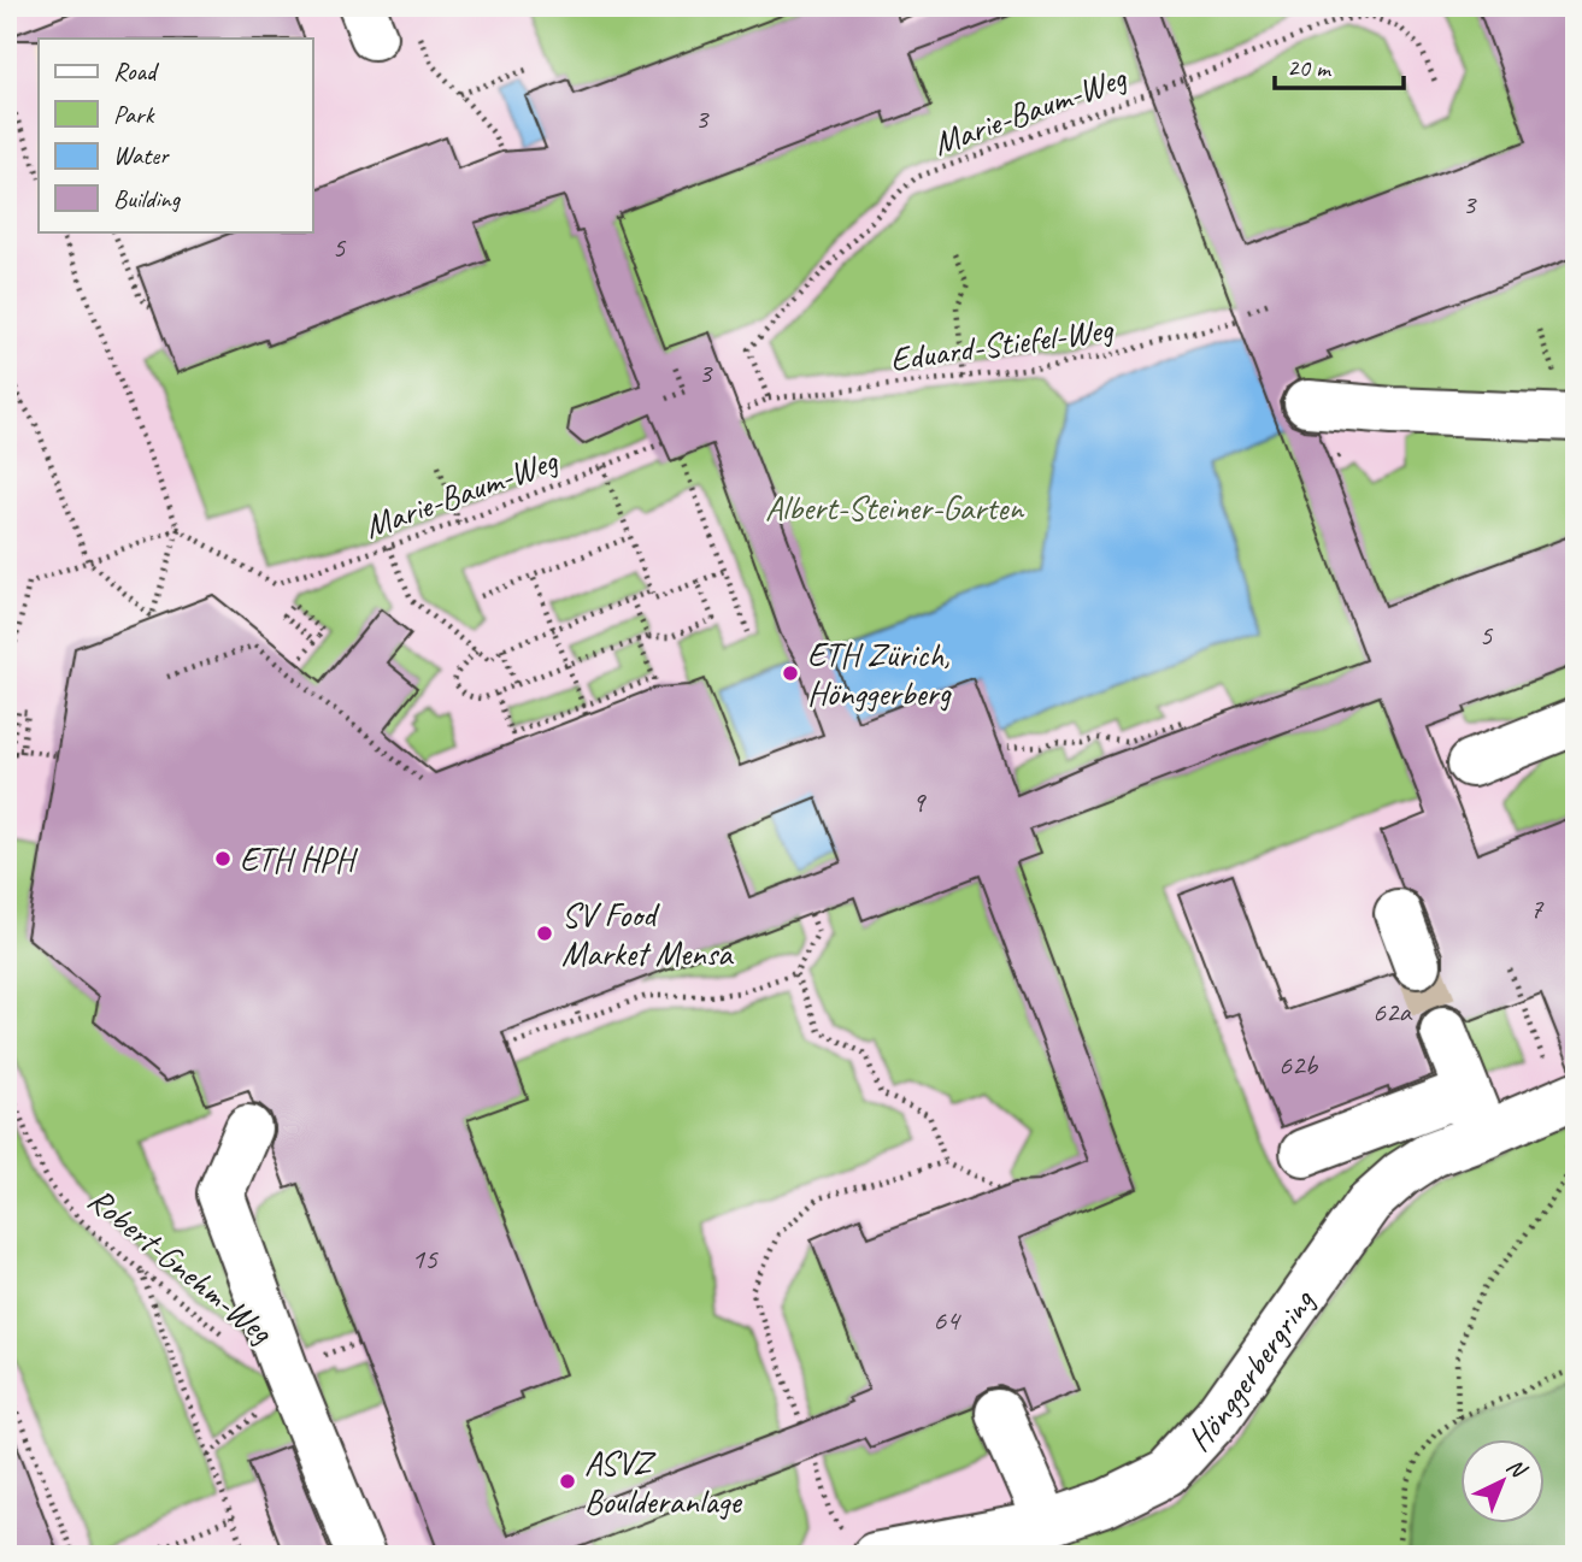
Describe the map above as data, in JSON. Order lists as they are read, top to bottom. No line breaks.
{"streets":{"street":["Hönggerbergring"],"path":["Marie-Baum-Weg","Eduard-Stiefel-Weg","Robert-Gnehm-Weg"]},"crossings":[["Marie-Baum-Weg","Eduard-Stiefel-Weg"]],"parks":["Albert-Steiner-Garten"],"places":["ETH Zürich, Hönggerberg","ETH HPH","SV Food Market Mensa","ASVZ Boulderanlage"],"house_numbers":["3","3","5","3","5","9","7","62a","62b","15","64"],"legend":["Road","Park","Water","Building"],"scale_bar":"20 m","north":"top right"}
